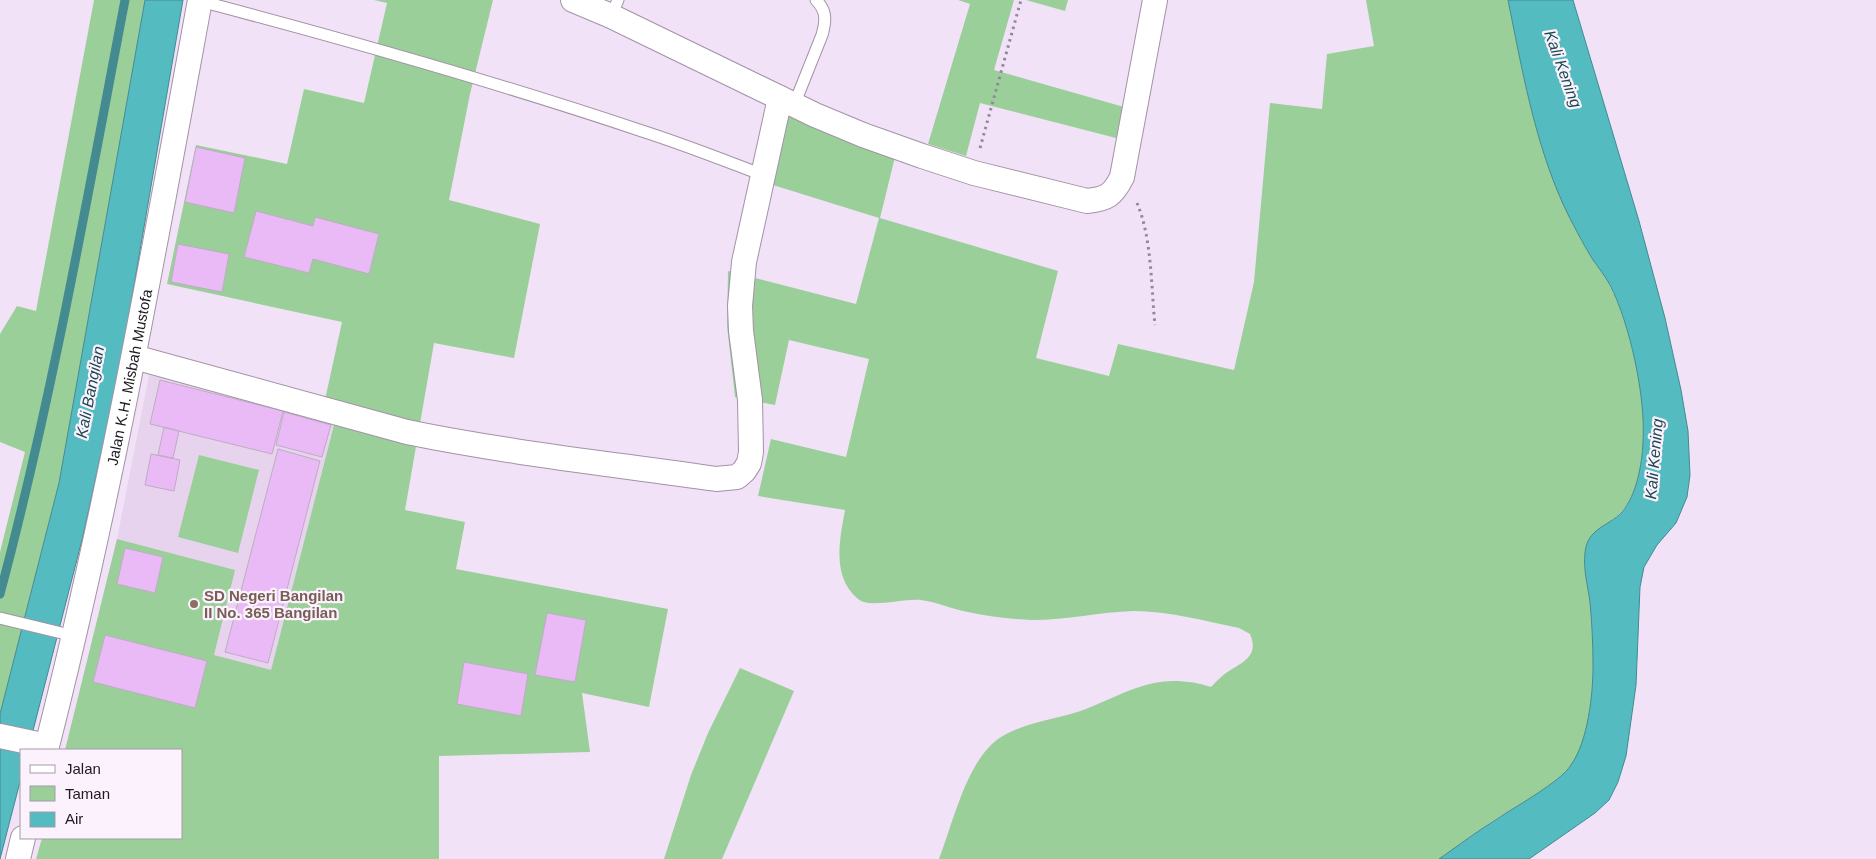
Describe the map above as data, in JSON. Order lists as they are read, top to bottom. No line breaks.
{"streets":{"street":["Jalan K.H. Misbah Mustofa"]},"water":["Kali Kening","Kali Bangilan"],"places":["SD Negeri Bangilan II No. 365 Bangilan"],"legend":["Jalan","Taman","Air"]}
